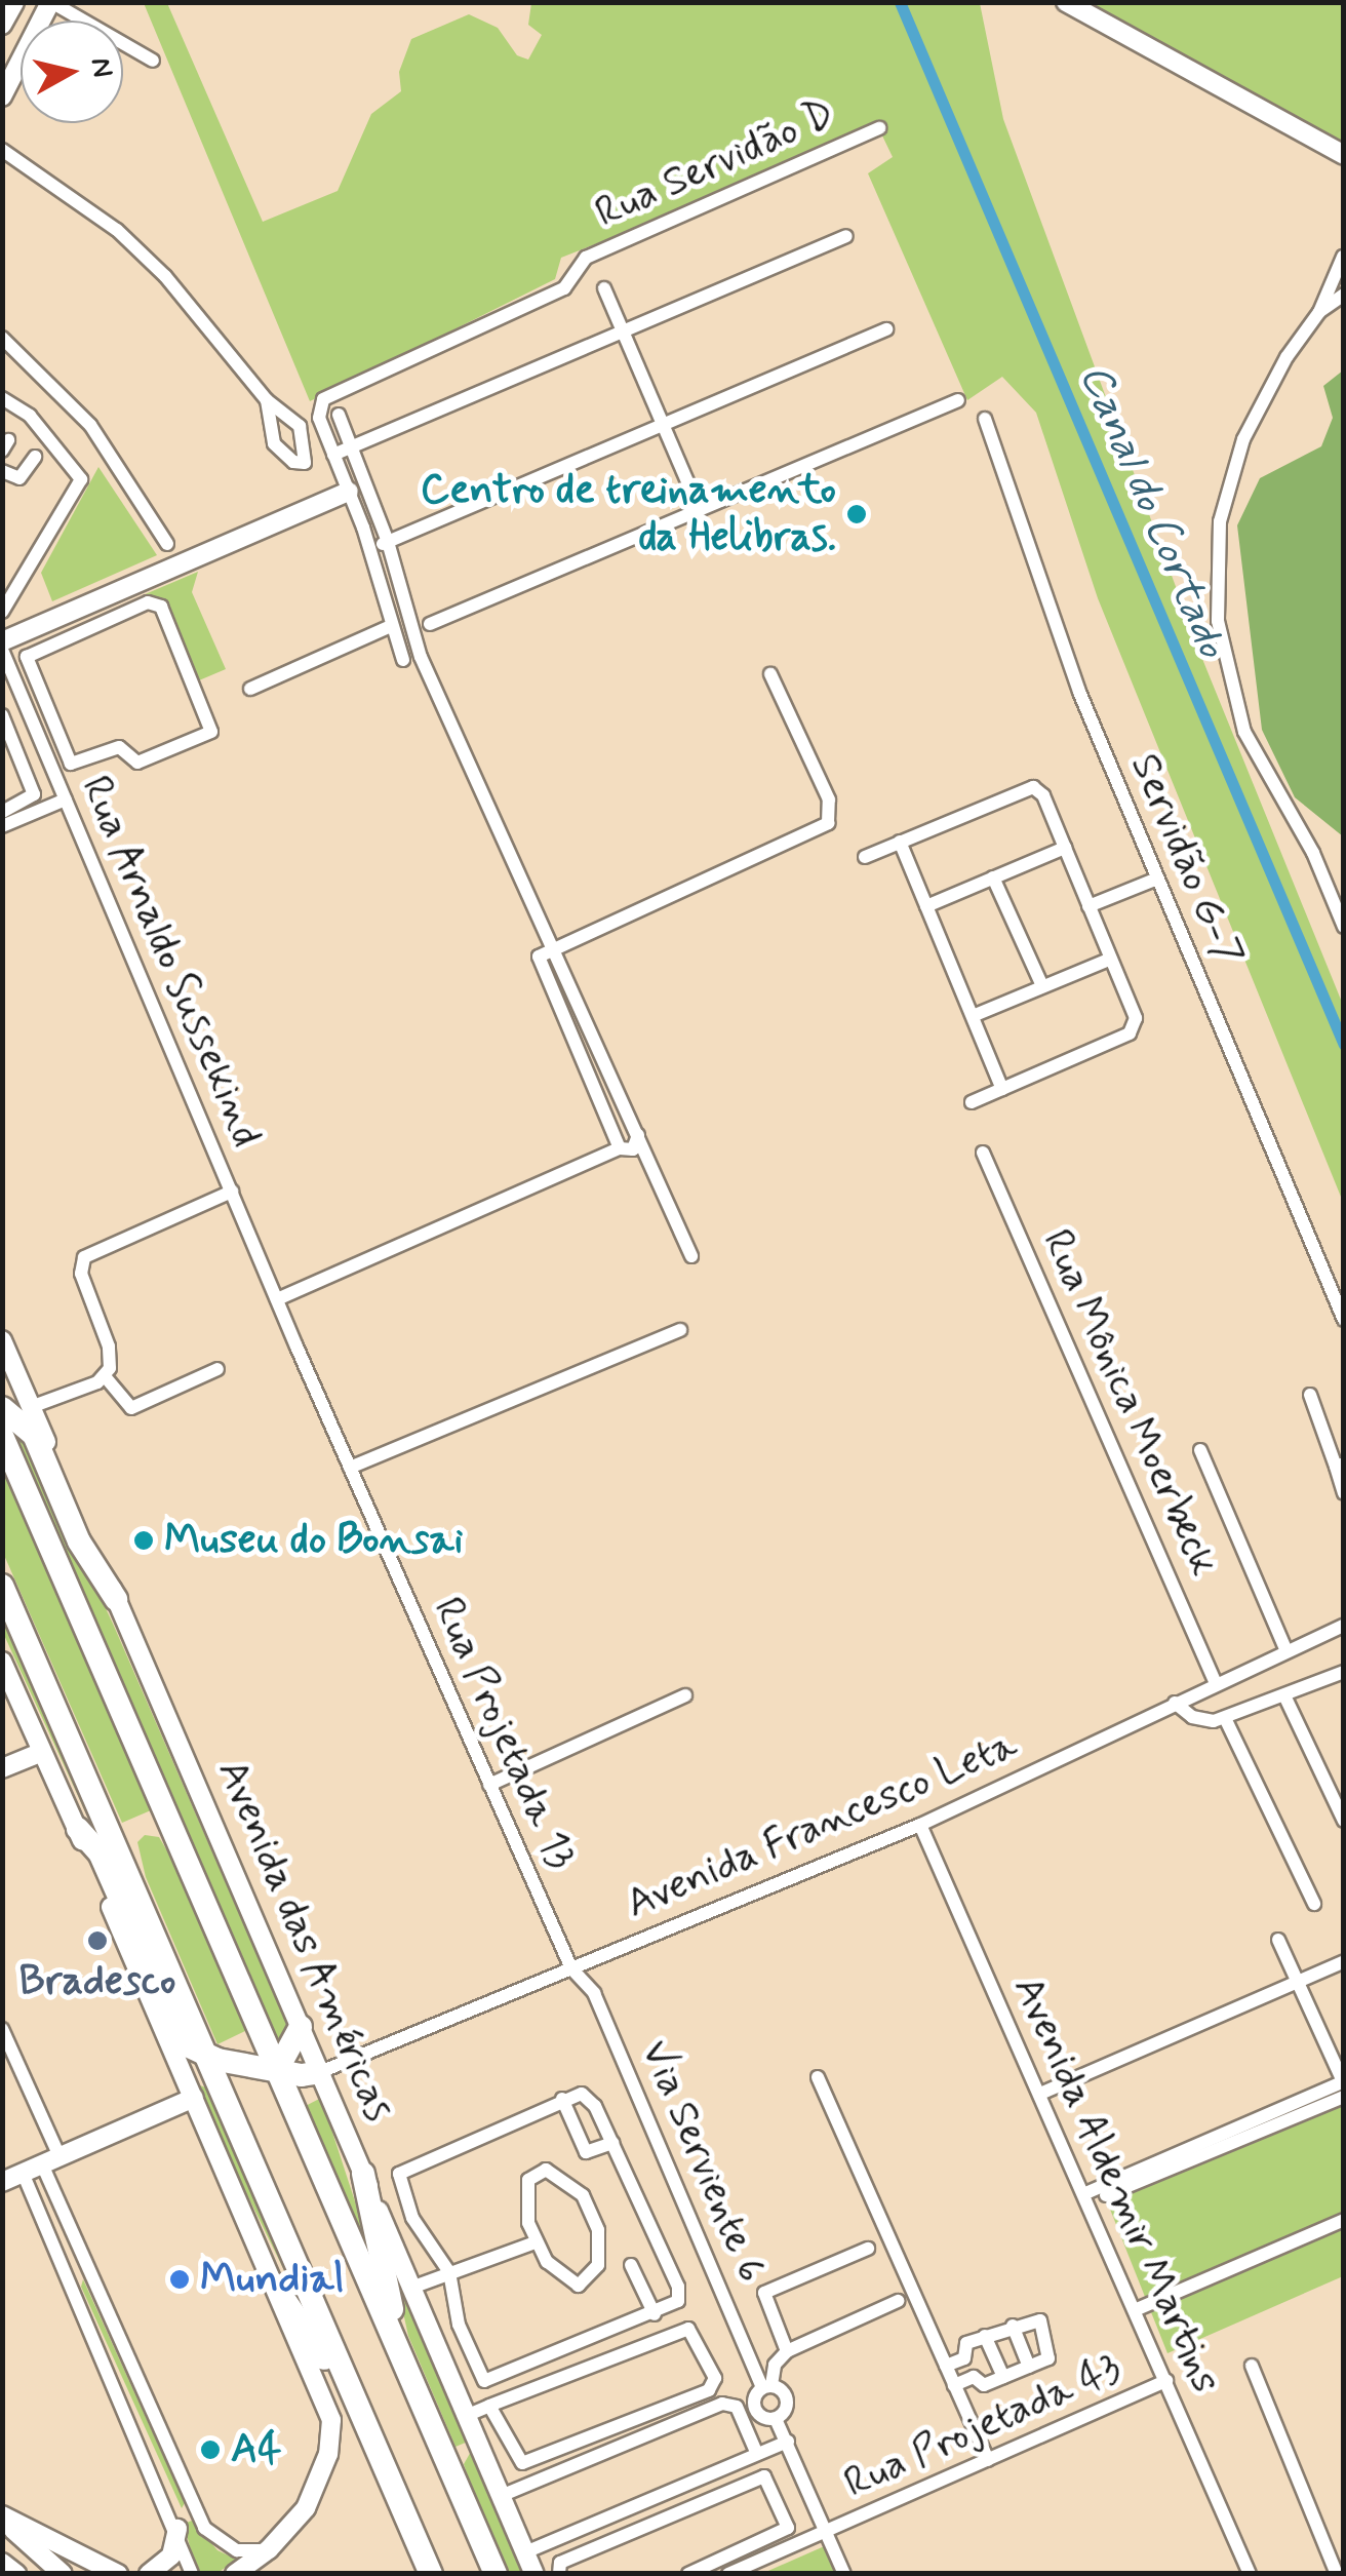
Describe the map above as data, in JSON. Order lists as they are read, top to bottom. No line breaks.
{"streets":{"highway":["Avenida das Américas"],"street":["Rua Servidão D","Servidão G-7","Rua Arnaldo Sussekind","Rua Mônica Moerbeck","Rua Projetada 13","Avenida Francesco Leta","Via Serviente 6","Avenida Aldemir Martins","Rua Projetada 43"]},"crossings":[["Rua Arnaldo Sussekind","Rua Projetada 13"],["Rua Mônica Moerbeck","Avenida Francesco Leta"],["Rua Projetada 13","Avenida Francesco Leta"],["Rua Projetada 13","Via Serviente 6"],["Avenida Francesco Leta","Avenida das Américas"],["Avenida Francesco Leta","Via Serviente 6"],["Avenida Francesco Leta","Avenida Aldemir Martins"],["Avenida Aldemir Martins","Rua Projetada 43"]],"water":["Canal do Cortado"],"places":["Centro de treinamento da Helibras.","Museu do Bonsai","Bradesco","Mundial","A4"],"north":"right"}
